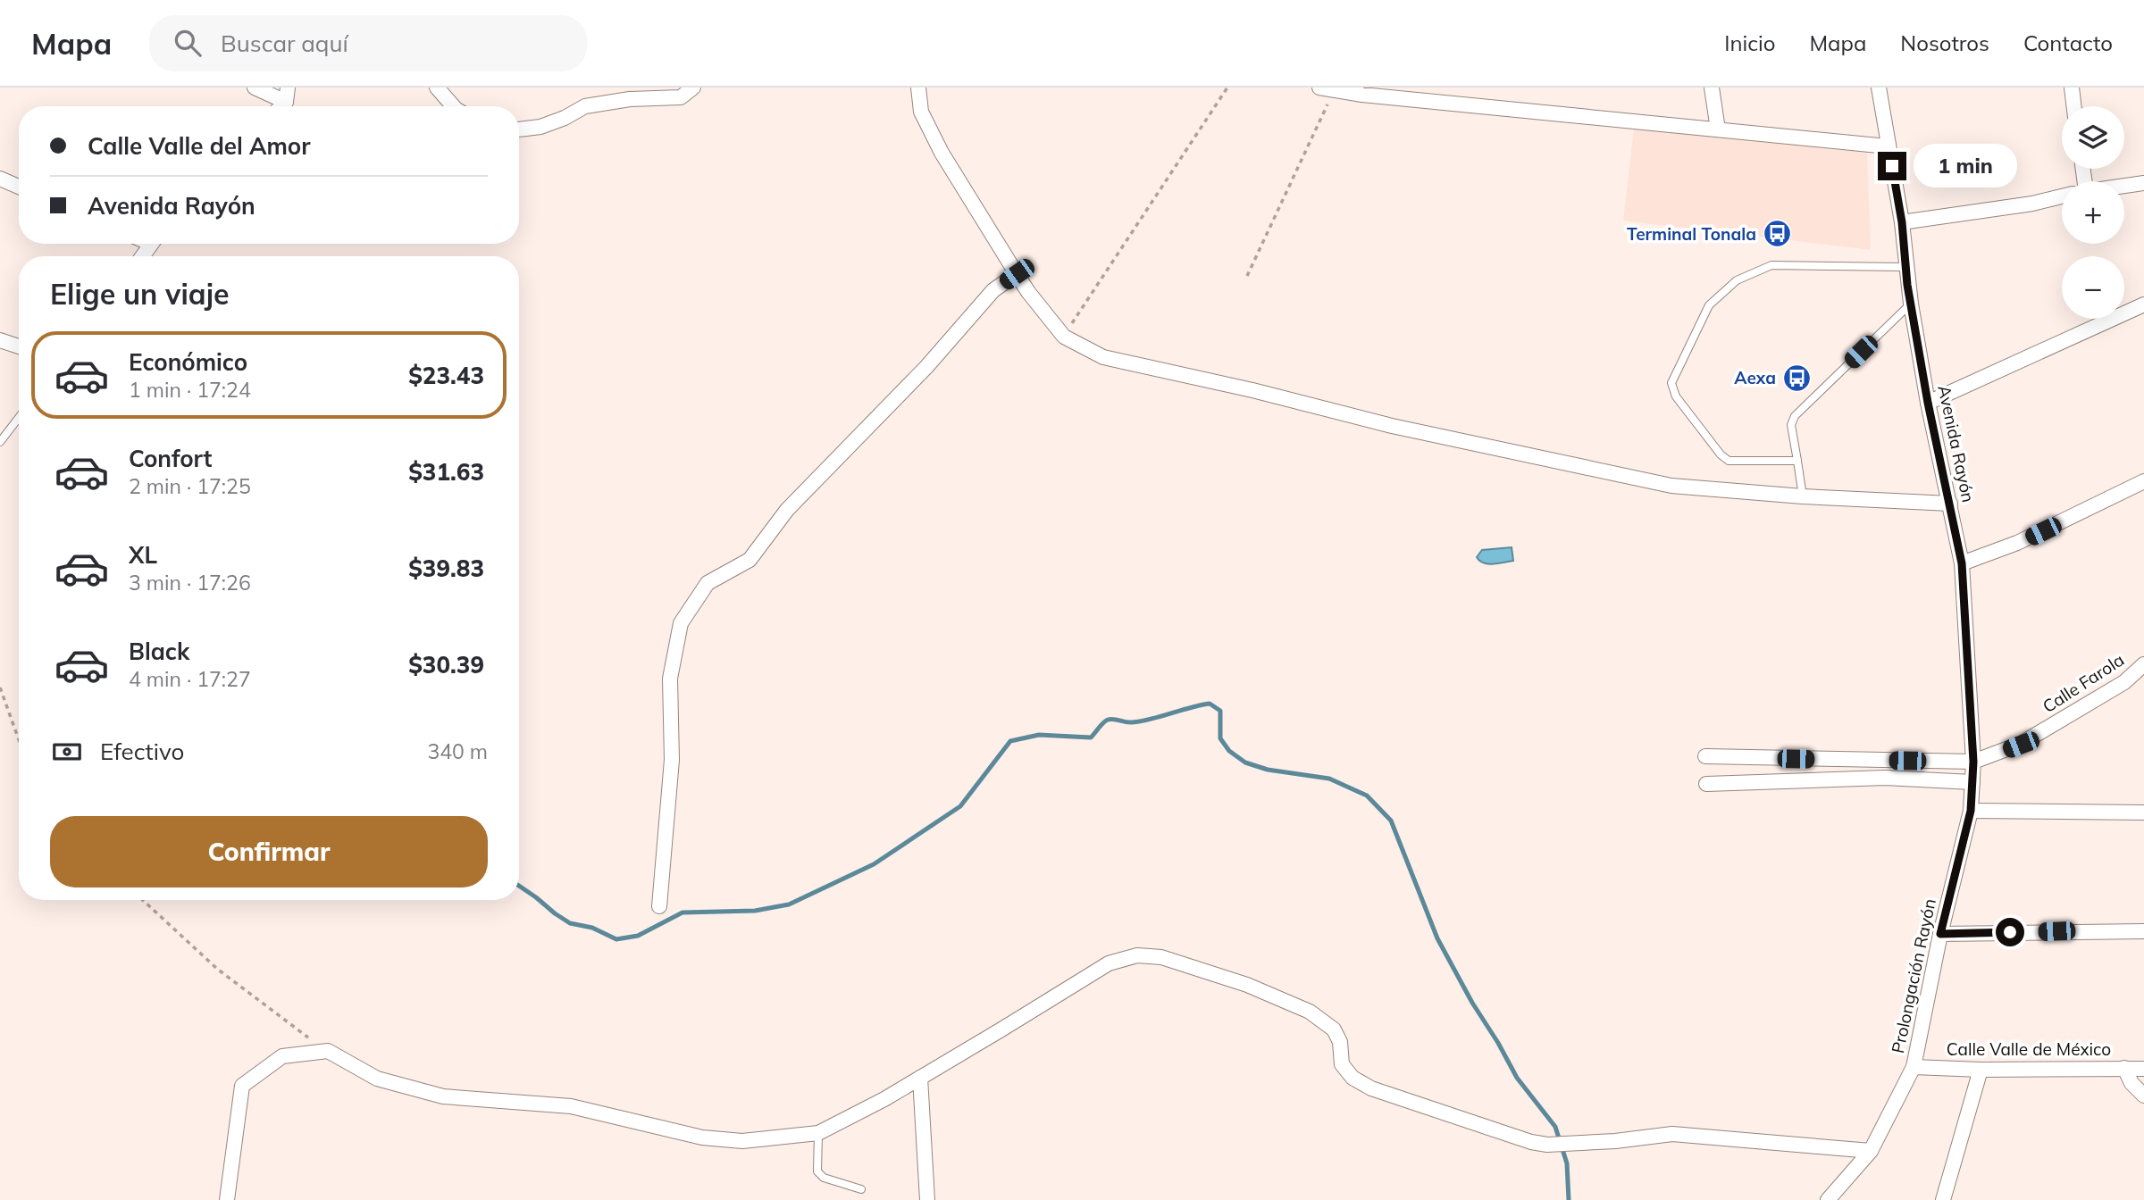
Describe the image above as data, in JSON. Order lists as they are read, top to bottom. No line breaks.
{"streets":{"street":["Avenida Rayón","Calle Farola","Prolongación Rayón","Calle Valle de México"]},"crossings":[["Avenida Rayón","Calle Farola"],["Avenida Rayón","Prolongación Rayón"],["Prolongación Rayón","Calle Valle de México"]],"places":{"bus stop":["Terminal Tonala","Aexa"]},"page":{"header":"Mapa","search":"Buscar aquí","nav":["Inicio","Mapa","Nosotros","Contacto"],"map_buttons":["+","−"],"banner":["Calle Valle del Amor","Avenida Rayón"],"bubble":"1 min","heading":"Elige un viaje","list":[{"name":"Económico","note":"1 min · 17:24","value":"$23.43"},{"name":"Confort","note":"2 min · 17:25","value":"$31.63"},{"name":"XL","note":"3 min · 17:26","value":"$39.83"},{"name":"Black","note":"4 min · 17:27","value":"$30.39"}],"pay":["Efectivo","340 m"],"buttons":"Confirmar"}}
